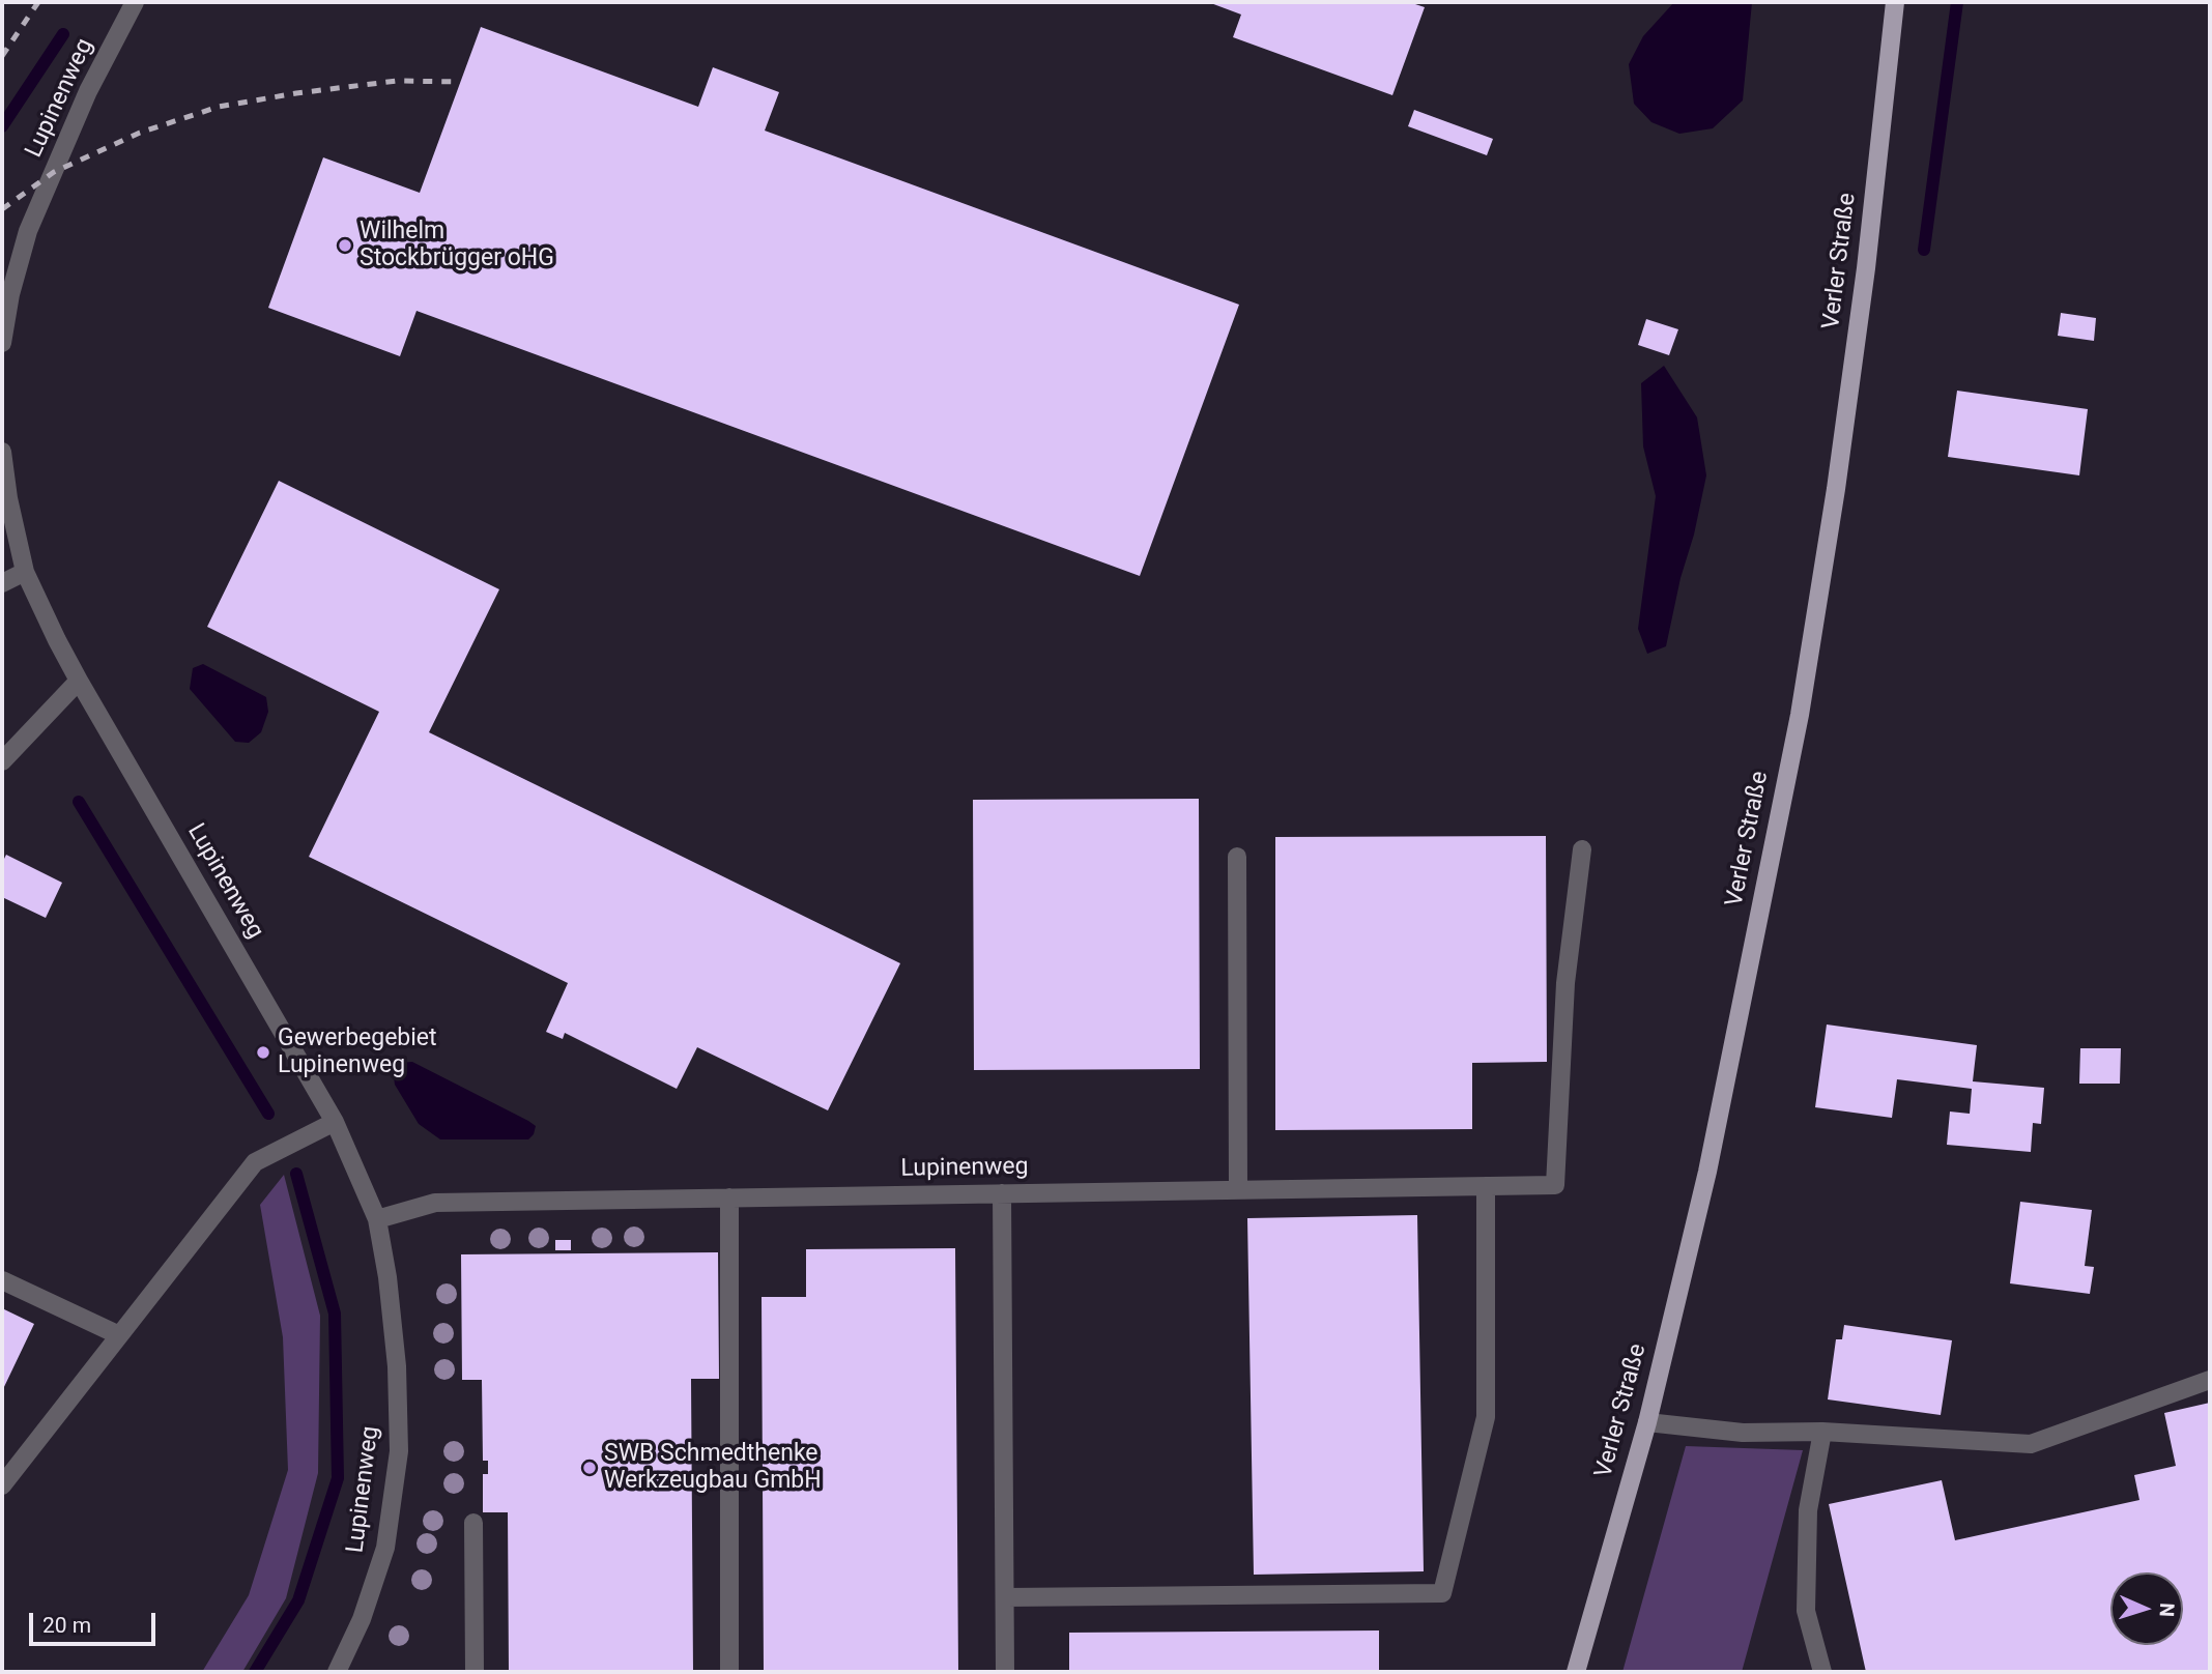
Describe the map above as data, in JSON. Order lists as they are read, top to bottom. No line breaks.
{"streets":{"main road":["Verler Straße"],"street":["Lupinenweg"]},"places":["Wilhelm Stockbrügger oHG","Gewerbegebiet Lupinenweg","SWB Schmedthenke Werkzeugbau GmbH"],"scale_bar":"20 m","north":"right"}
